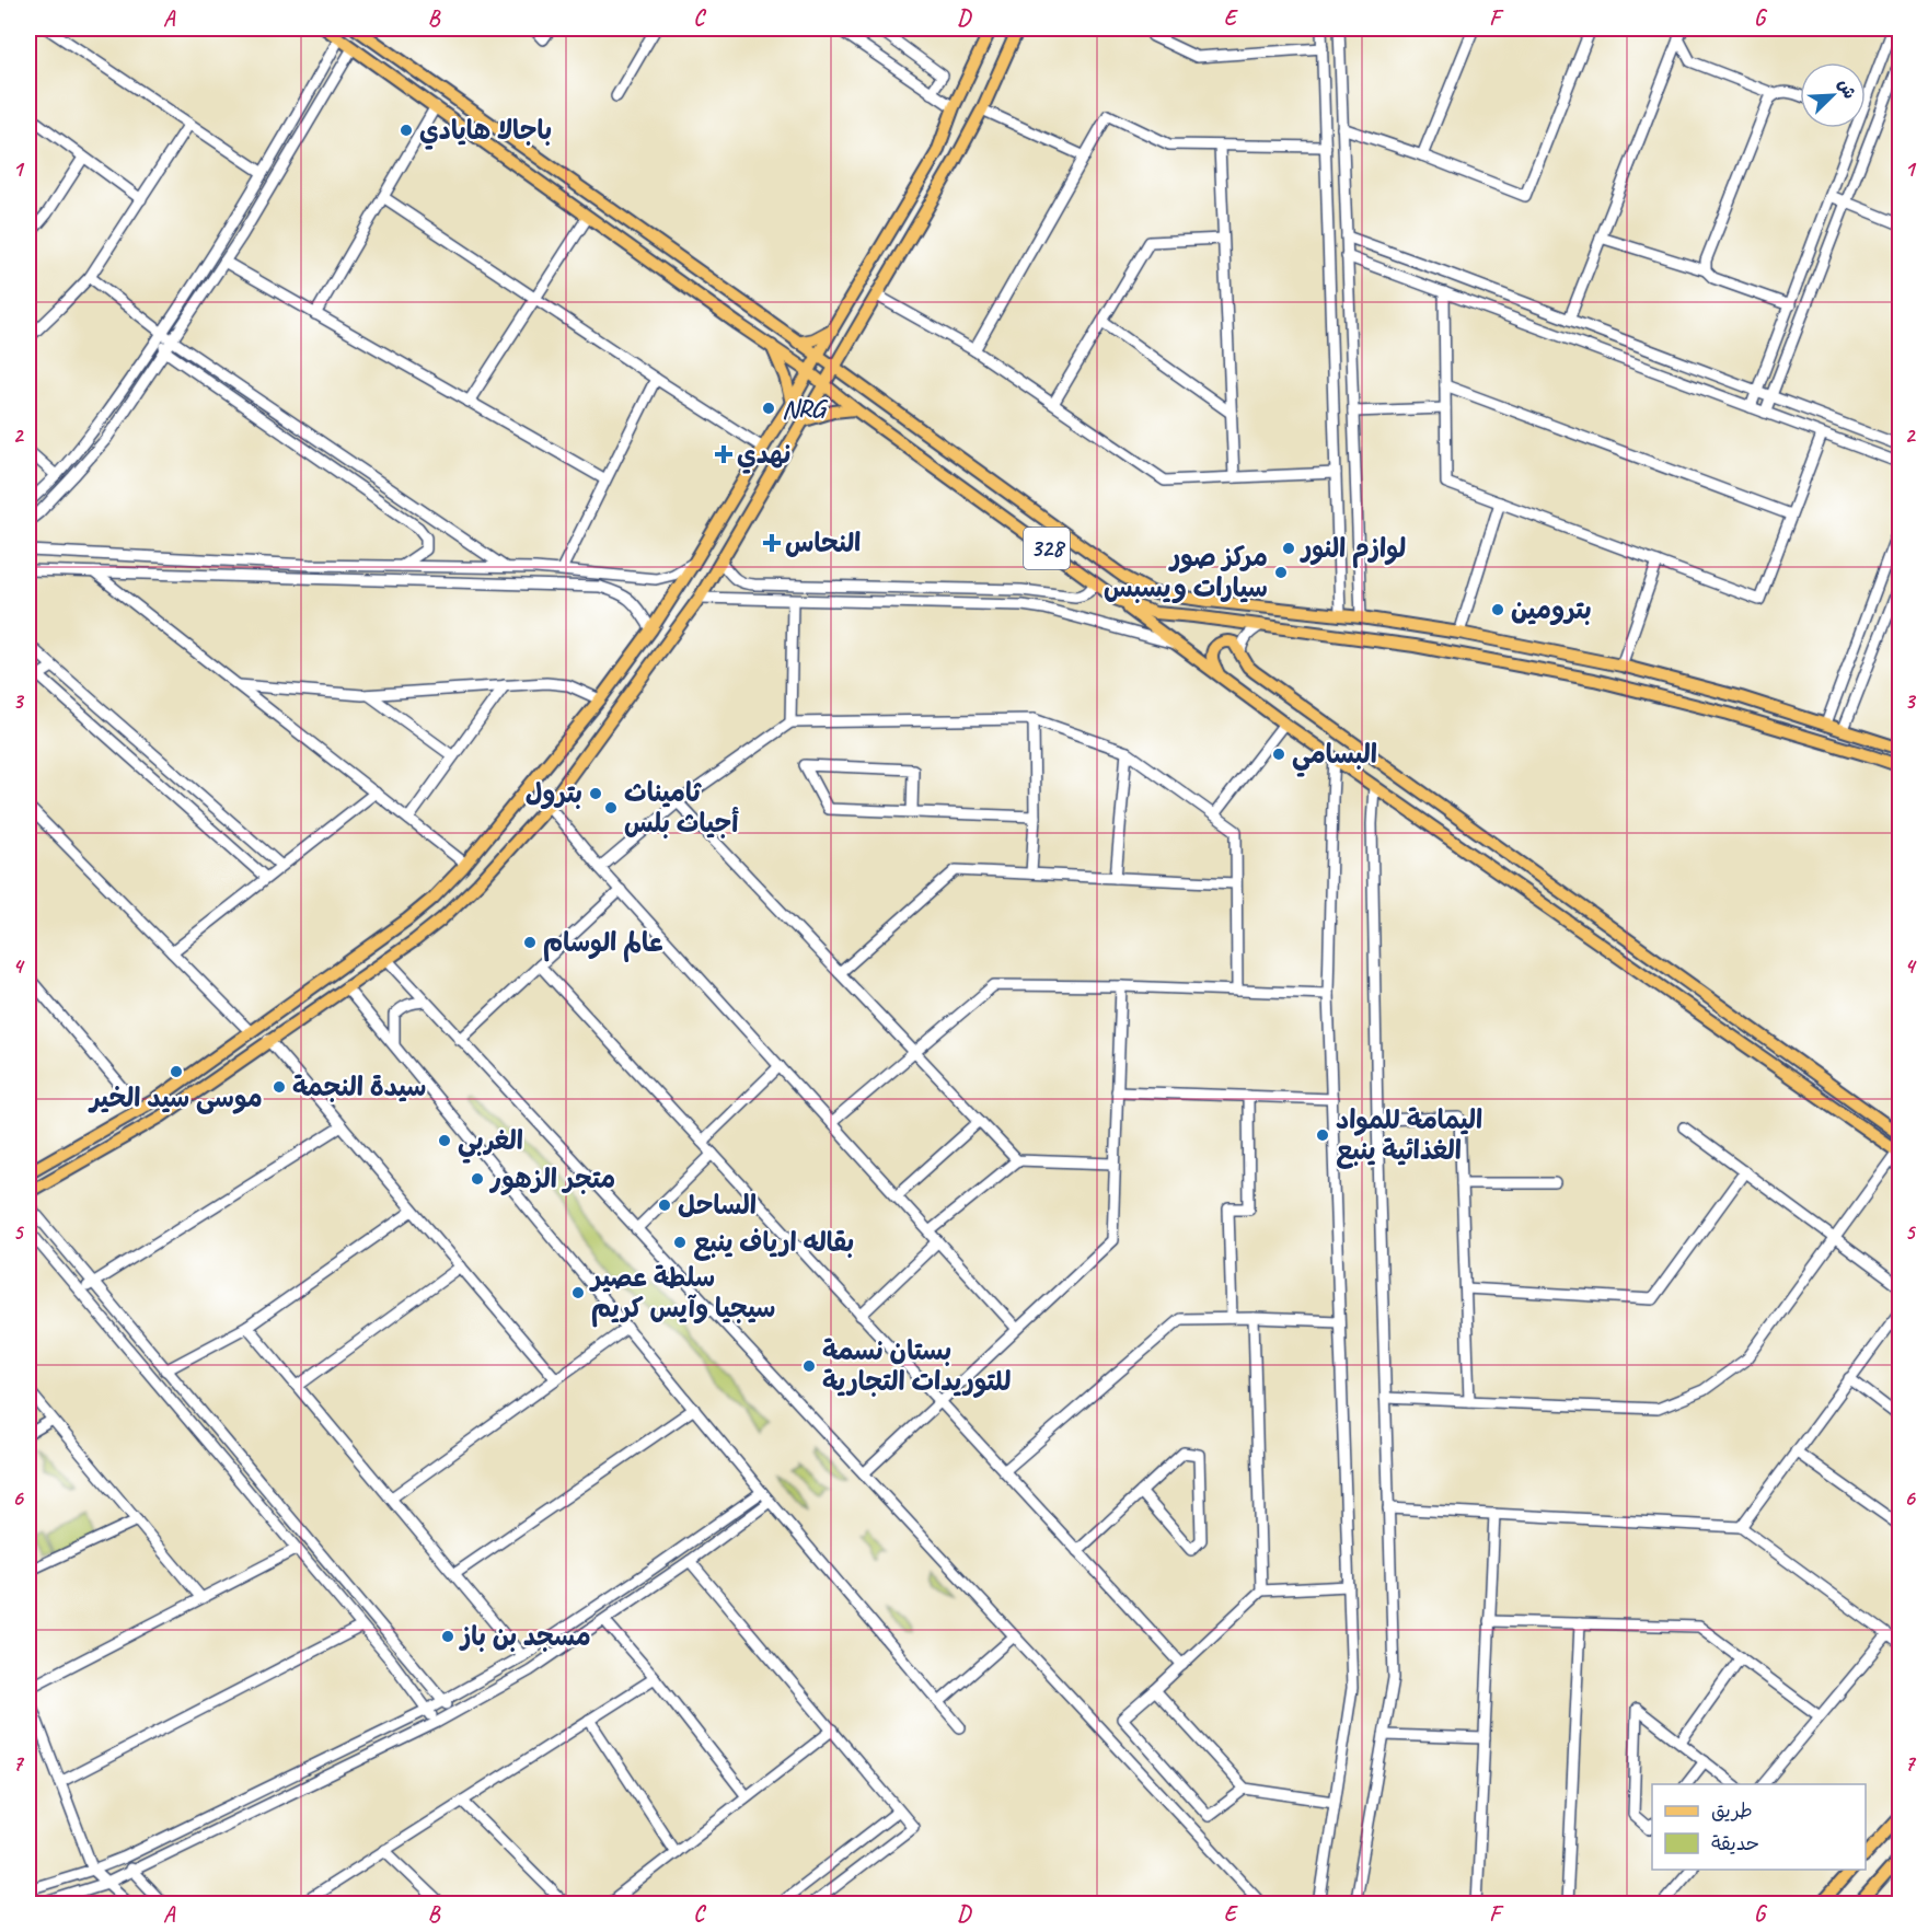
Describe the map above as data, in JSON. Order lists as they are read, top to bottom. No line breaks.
{"streets":{"main road":["328"]},"places":{"other":["باجالا هايادي","NRG","لوازم النور","مركز صور سيارات ويسبس","بترومين","البسامي","بترول","ثاميناث أجياث بلس","عالم الوسام","موسى سيد الخير","سيدة النجمة","اليمامة للمواد الغذائية ينبع","الغربي","متجر الزهور","الساحل","بقاله ارياف ينبع","سلطة عصير سيجيا وآيس كريم","بستان نسمة للتوريدات التجارية","مسجد بن باز"],"health":["نهدي","النحاس"]},"legend":["طريق","حديقة"],"north":"top right","grid":{"columns":["A","B","C","D","E","F","G"],"rows":["1","2","3","4","5","6","7"]}}
